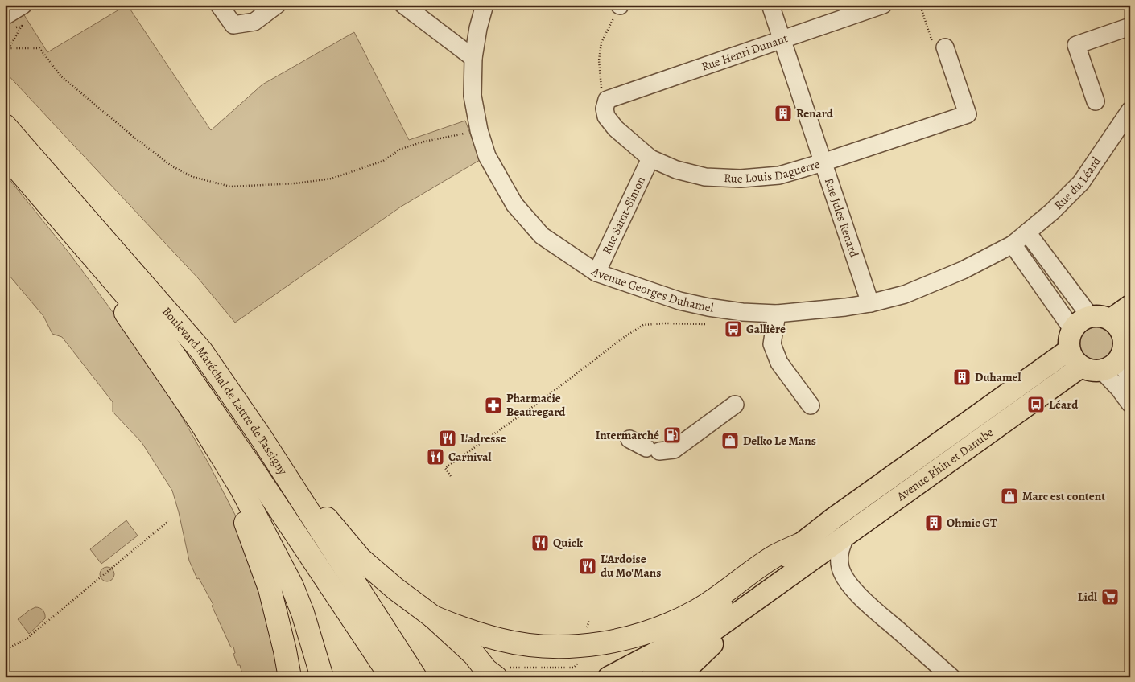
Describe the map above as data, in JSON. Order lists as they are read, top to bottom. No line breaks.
{"streets":{"highway":["Boulevard Maréchal de Lattre de Tassigny"],"main road":["Avenue Rhin et Danube"],"street":["Rue Henri Dunant","Rue Louis Daguerre","Rue du Léard","Rue Saint-Simon","Rue Jules Renard","Avenue Georges Duhamel"]},"crossings":[["Rue Henri Dunant","Rue Louis Daguerre"],["Rue Henri Dunant","Rue Jules Renard"],["Rue Louis Daguerre","Rue Saint-Simon"],["Rue Louis Daguerre","Rue Jules Renard"],["Rue du Léard","Avenue Georges Duhamel"],["Rue Saint-Simon","Avenue Georges Duhamel"],["Rue Jules Renard","Avenue Georges Duhamel"]],"places":{"building":["Renard","Duhamel","Ohmic GT"],"bus stop":["Gallière","Léard"],"pharmacy":["Pharmacie Beauregard"],"fuel station":["Intermarché"],"restaurant":["L'adresse","Carnival","Quick","L'Ardoise du Mo'Mans"],"shop":["Delko Le Mans","Marc est content"],"supermarket":["Lidl"]}}
